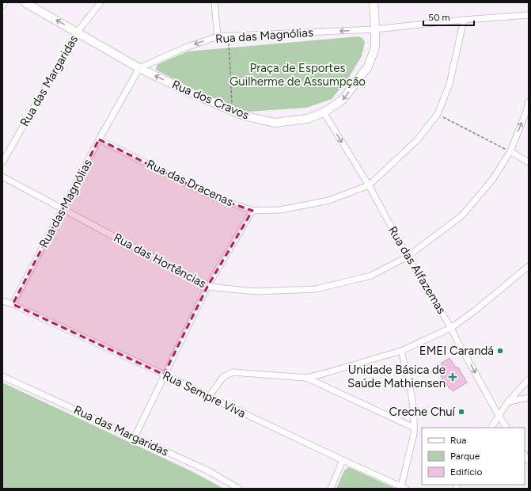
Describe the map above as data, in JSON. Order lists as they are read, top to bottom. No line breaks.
{"streets":{"street":["Rua das Magnólias","Rua das Margaridas","Rua dos Cravos","Rua das Dracenas","Rua das Hortências","Rua das Alfazemas","Rua Sempre Viva"]},"crossings":[["Rua das Magnólias","Rua dos Cravos"],["Rua das Magnólias","Rua das Dracenas"],["Rua das Magnólias","Rua das Hortências"],["Rua das Magnólias","Rua Sempre Viva"],["Rua das Margaridas","Rua dos Cravos"],["Rua dos Cravos","Rua das Alfazemas"],["Rua das Dracenas","Rua das Alfazemas"],["Rua das Hortências","Rua das Alfazemas"]],"one_way":["Rua das Alfazemas"],"parks":["Praça de Esportes Guilherme de Assumpção"],"places":{"other":["EMEI Carandá","Creche Chuí"],"health":["Unidade Básica de Saúde Mathiensen"]},"legend":["Rua","Parque","Edifício"],"scale_bar":"50 m"}
